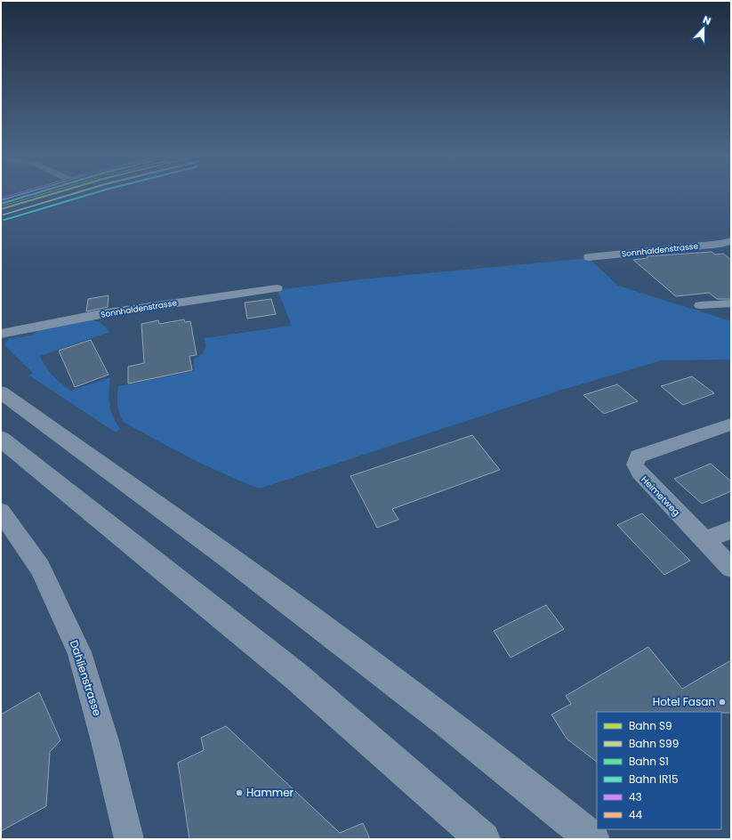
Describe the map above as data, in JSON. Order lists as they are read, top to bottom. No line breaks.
{"streets":{"street":["Sonnhaldenstrasse","Heimetweg","Dahlienstrasse"]},"places":["Hotel Fasan","Hammer"],"lines":["rail line S9","rail line S99","rail line S1","rail line IR15","transit line 43","transit line 44"],"legend":["Bahn S9","Bahn S99","Bahn S1","Bahn IR15","43","44"],"north":"top"}
